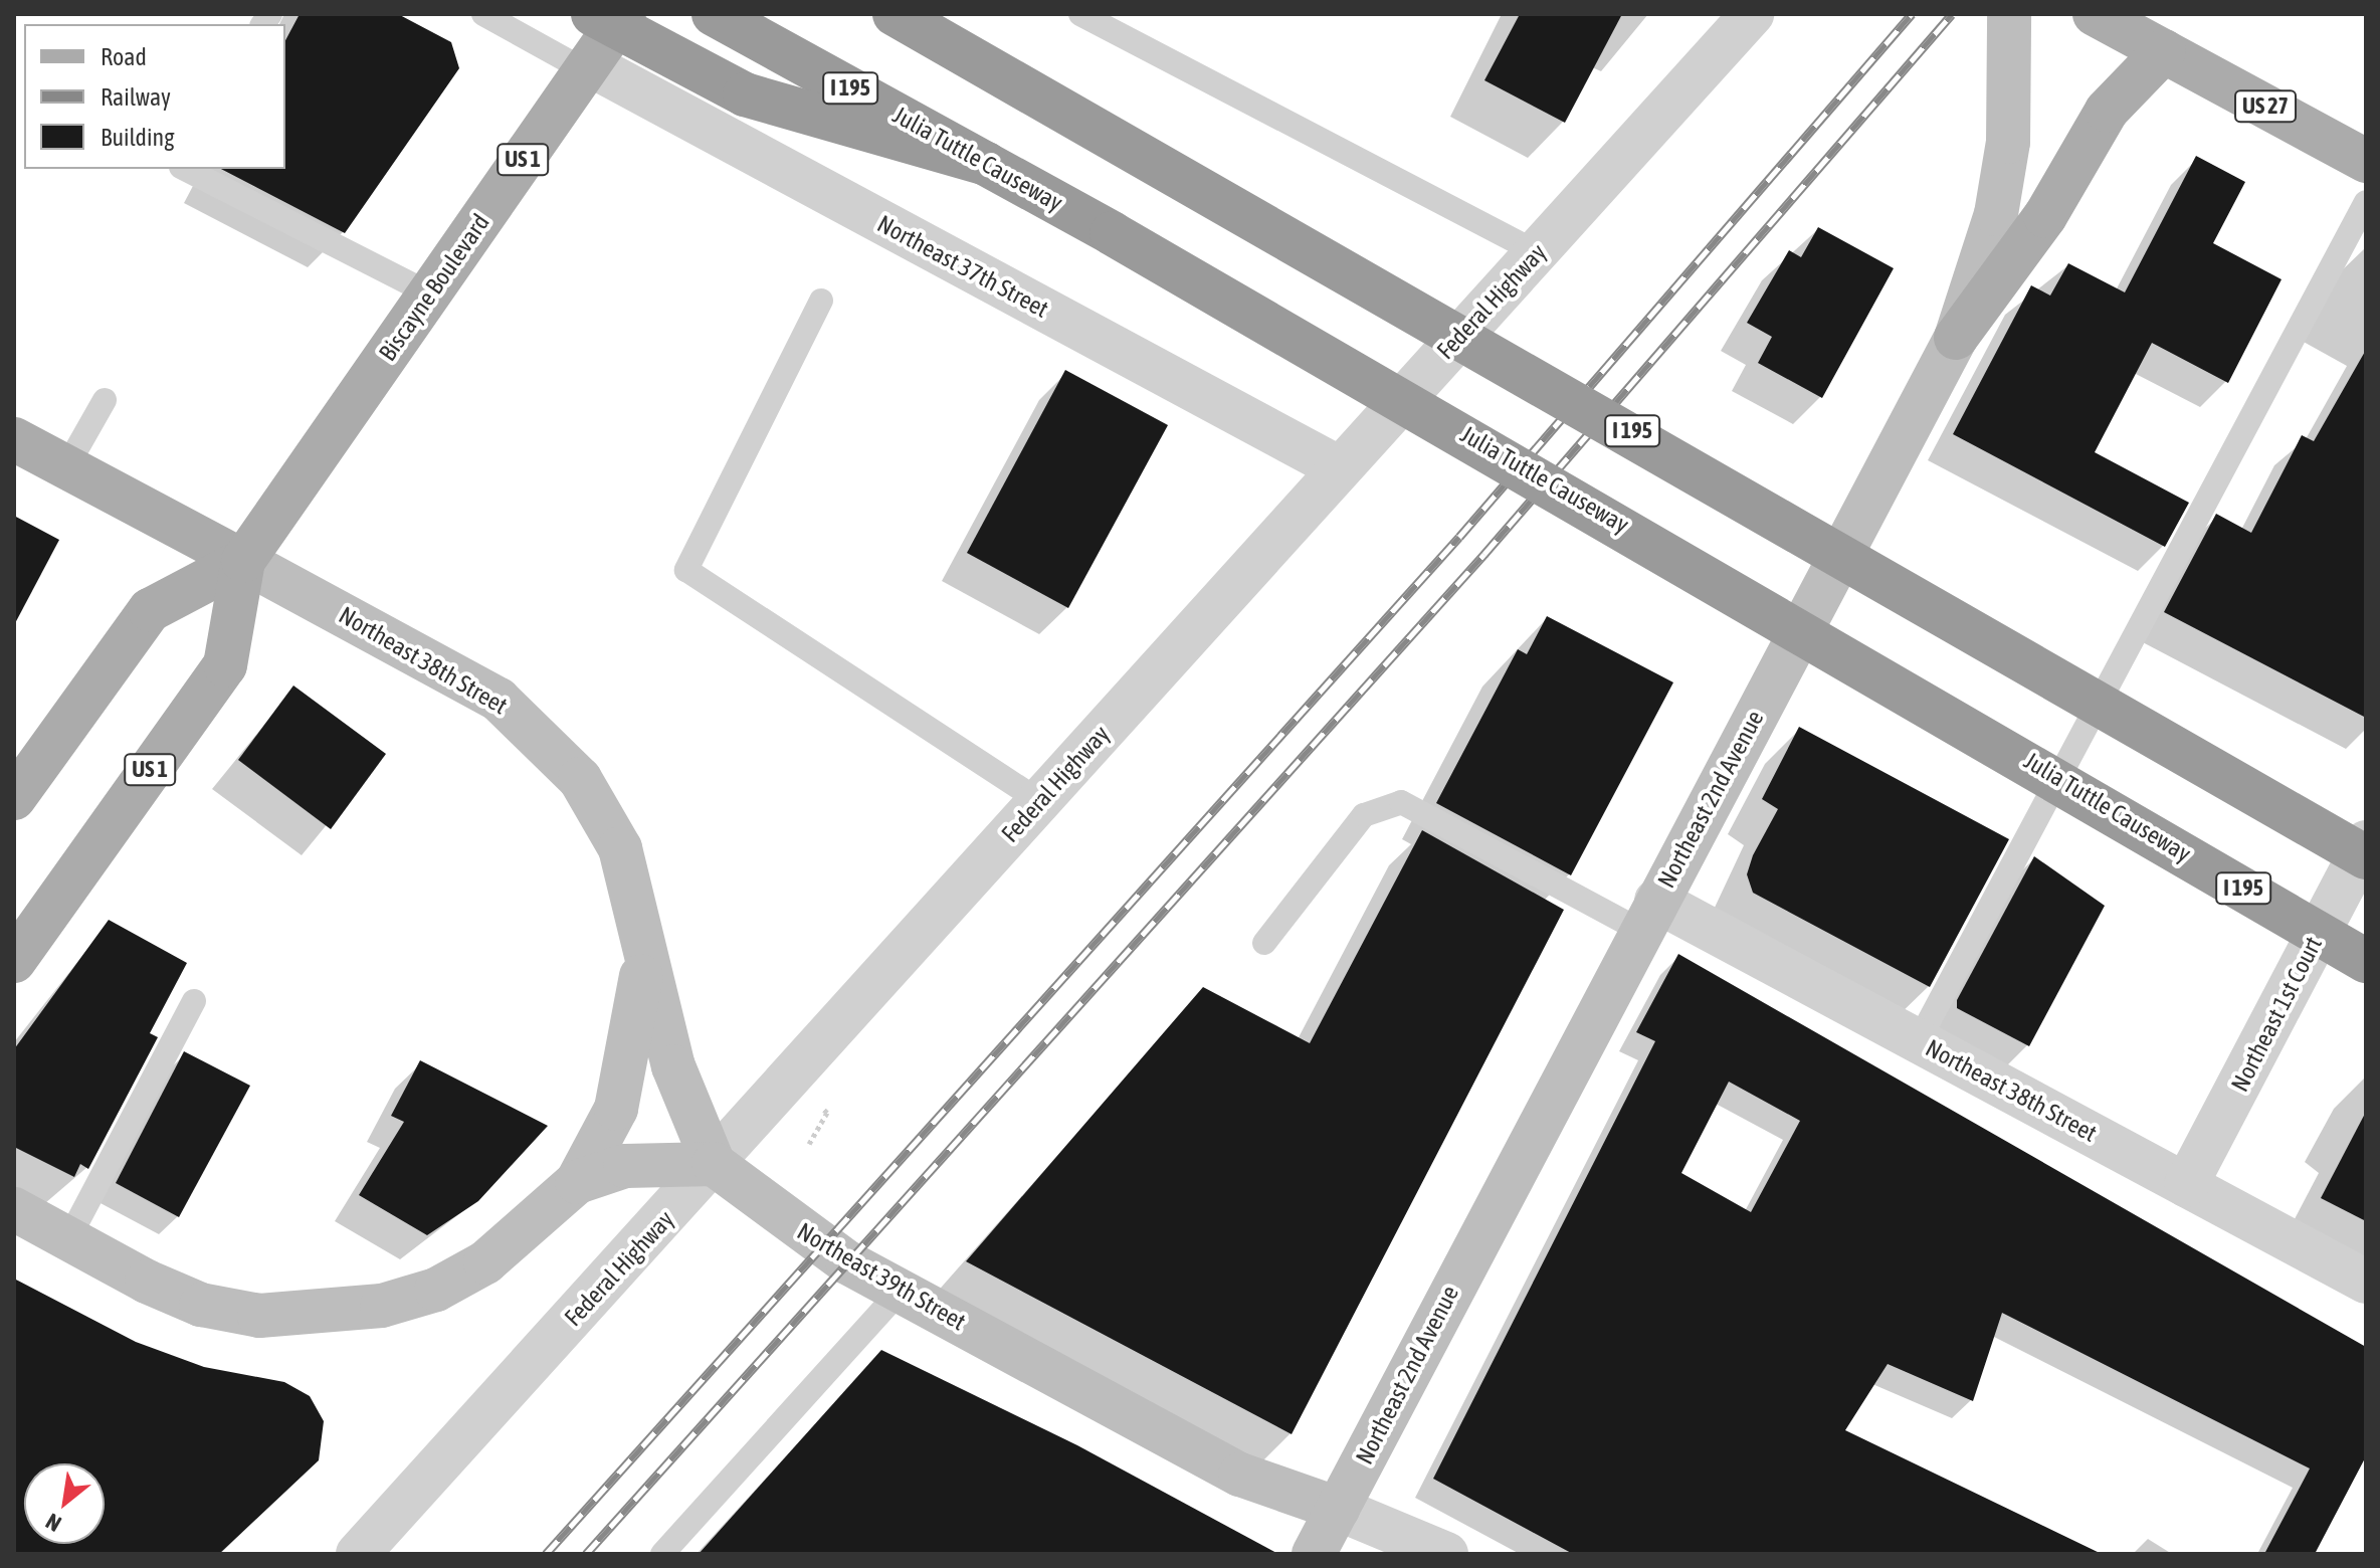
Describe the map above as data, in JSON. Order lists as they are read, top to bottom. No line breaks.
{"streets":{"highway":["I 195","Julia Tuttle Causeway"],"main road":["US 27","US 1","Biscayne Boulevard","Northeast 38th Street","Northeast 2nd Avenue","Northeast 39th Street"],"street":["Northeast 37th Street","Federal Highway","Northeast 1st Court"]},"crossings":[["Northeast 37th Street","Biscayne Boulevard"],["Northeast 37th Street","Federal Highway"],["Biscayne Boulevard","Northeast 38th Street"],["Federal Highway","Northeast 38th Street"],["Federal Highway","Northeast 39th Street"],["Northeast 38th Street","Northeast 2nd Avenue"],["Northeast 38th Street","Northeast 1st Court"],["Northeast 38th Street","Northeast 39th Street"],["Northeast 2nd Avenue","Northeast 39th Street"]],"legend":["Road","Railway","Building"],"north":"bottom left"}
